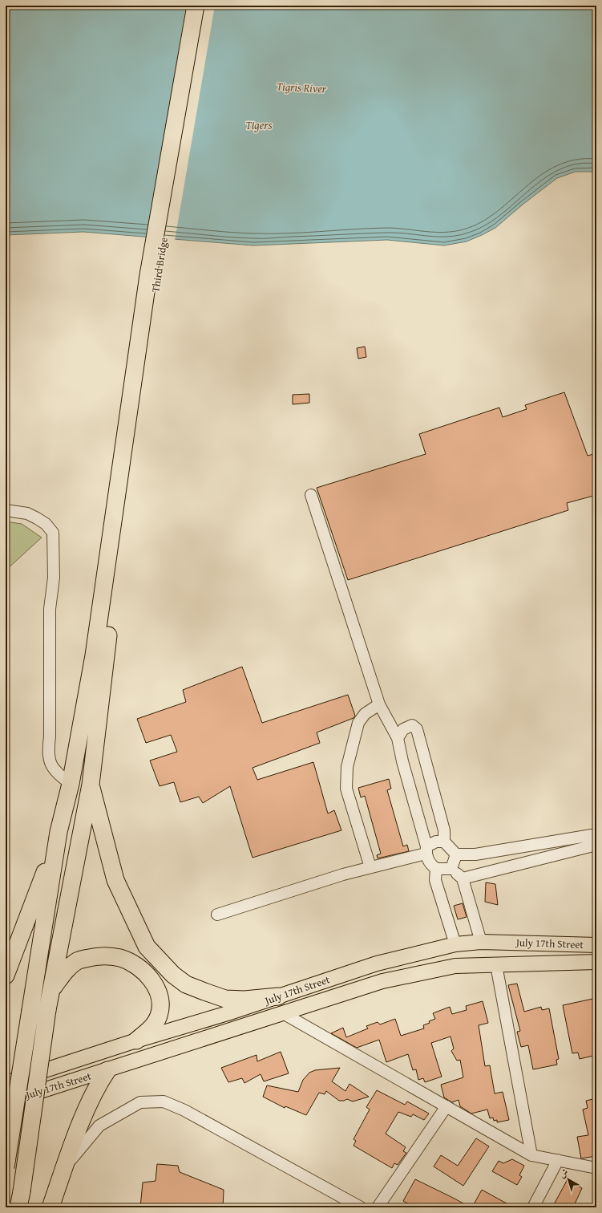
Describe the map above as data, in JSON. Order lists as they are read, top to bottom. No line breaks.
{"streets":{"highway":["Third Bridge"],"main road":["July 17th Street"]},"water":["Tigris River","Tigers"],"north":"top left"}
